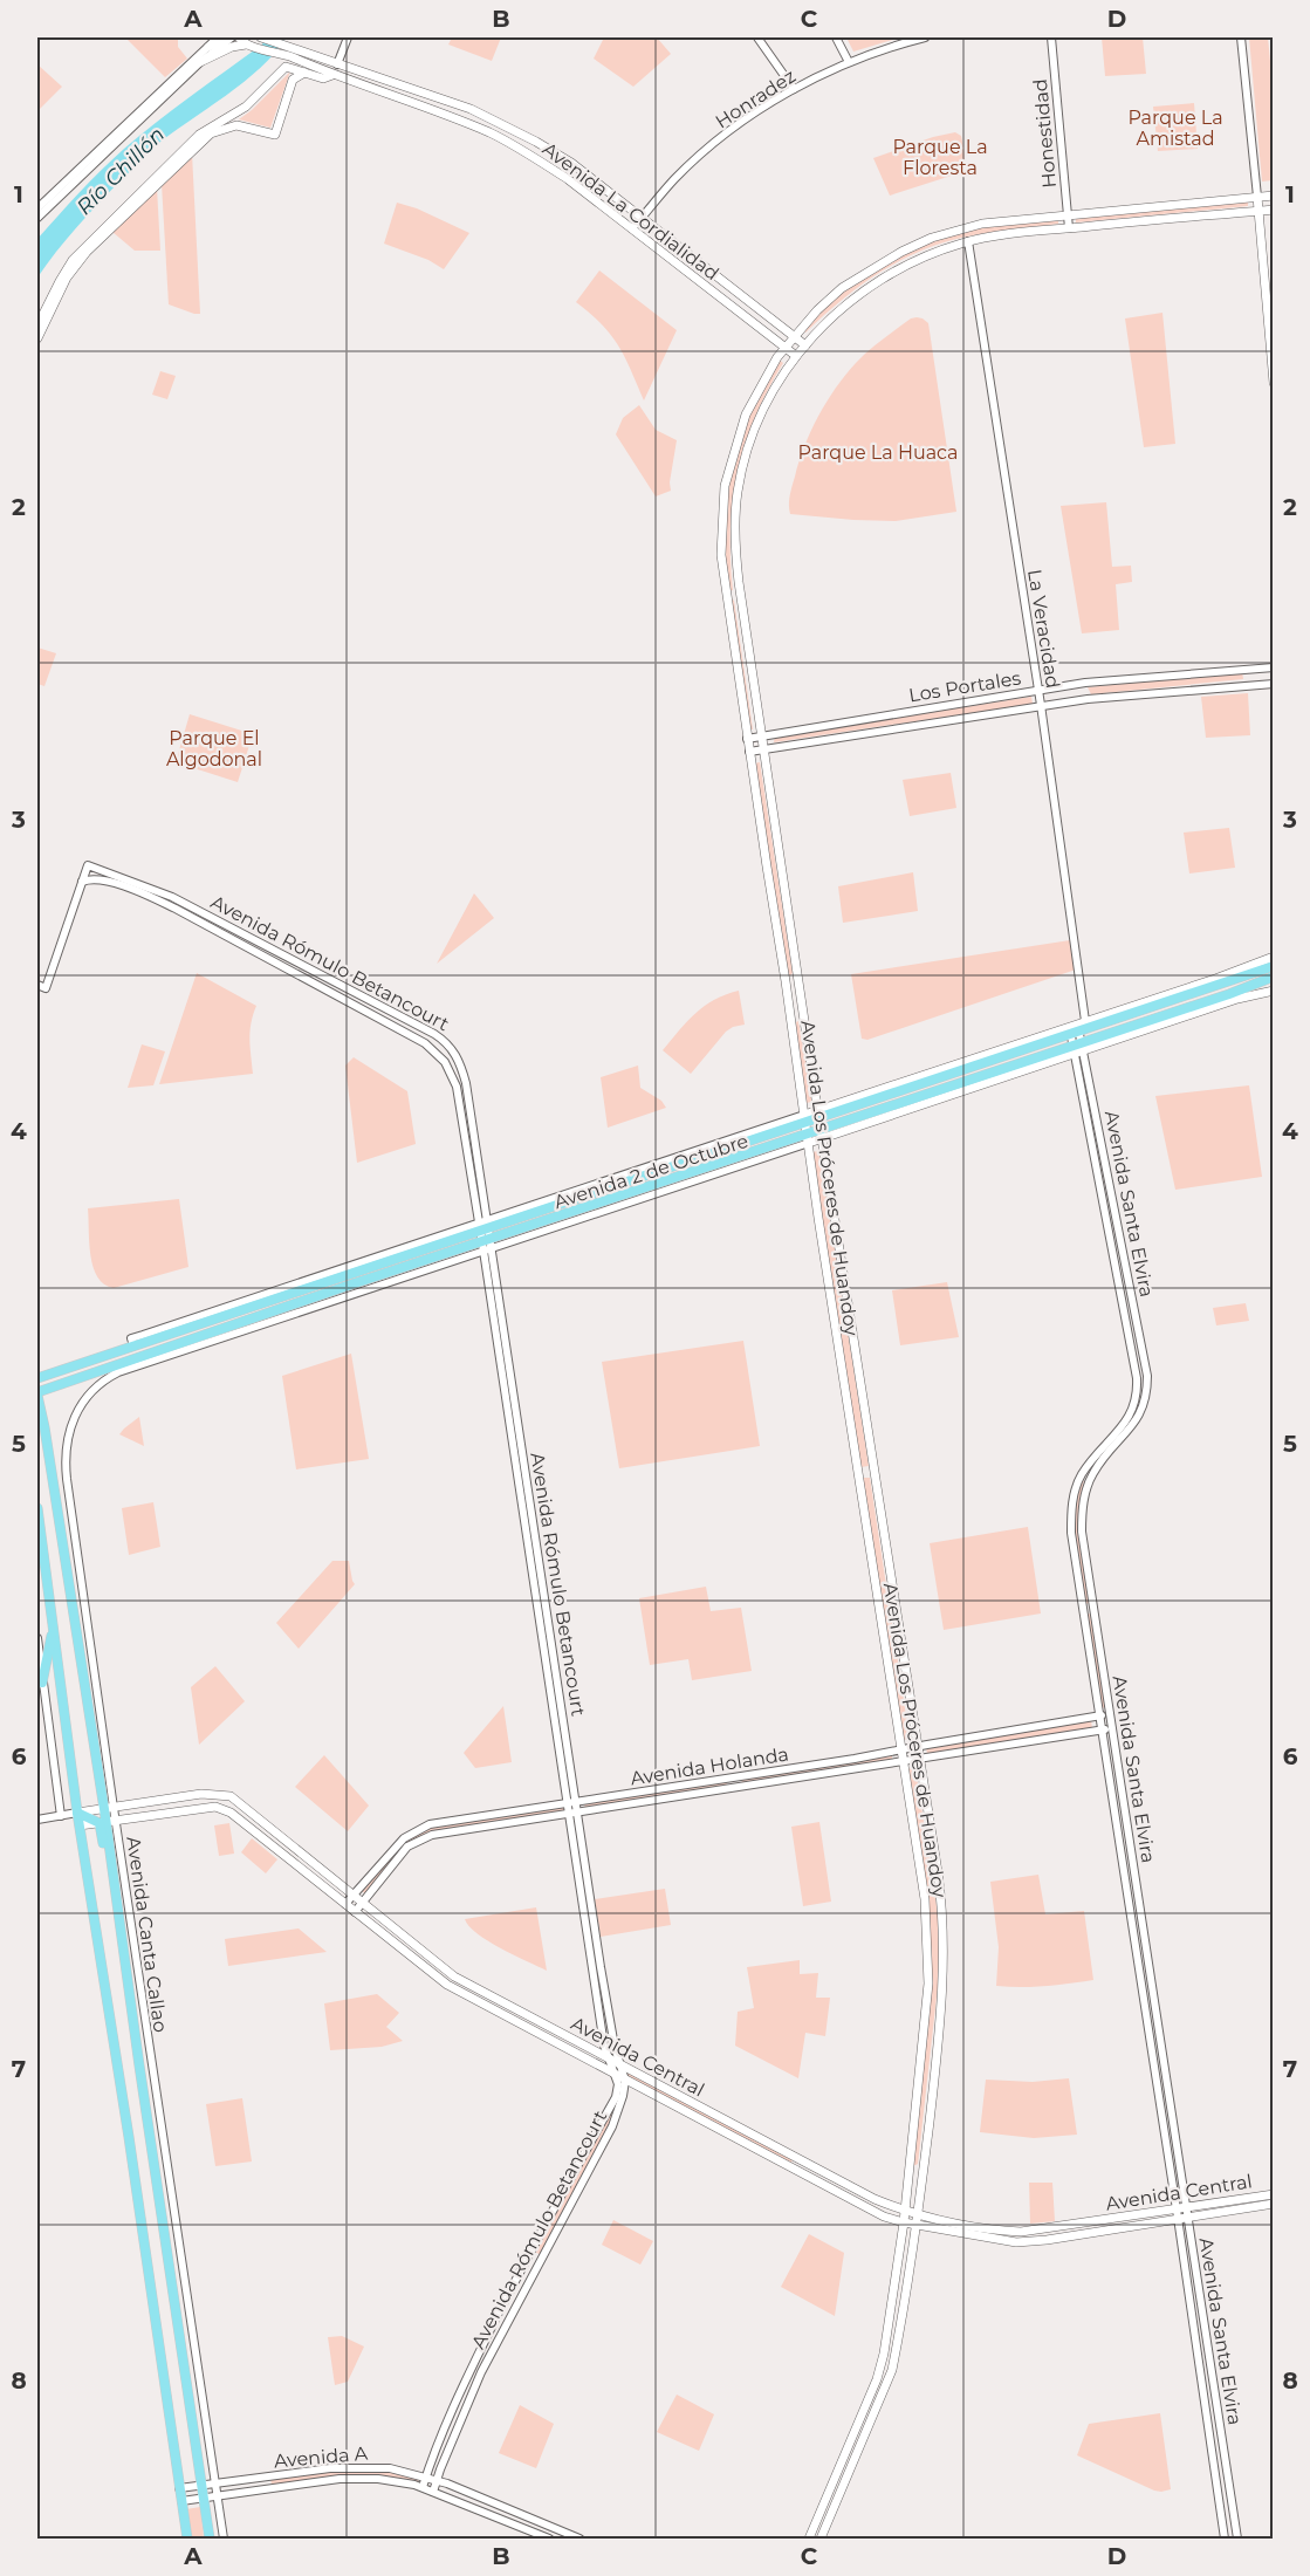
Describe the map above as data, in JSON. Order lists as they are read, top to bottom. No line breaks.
{"streets":{"main road":["Avenida La Cordialidad","Avenida 2 de Octubre","Avenida Los Próceres de Huandoy","Avenida Canta Callao","Avenida Central"],"street":["Honradez","Honestidad","La Veracidad","Los Portales","Avenida Rómulo Betancourt","Avenida Santa Elvira","Avenida Holanda","Avenida A"]},"crossings":[["Honradez","Avenida La Cordialidad"],["Honestidad","Avenida Los Próceres de Huandoy"],["Avenida La Cordialidad","Avenida Los Próceres de Huandoy"],["La Veracidad","Los Portales"],["La Veracidad","Avenida 2 de Octubre"],["La Veracidad","Avenida Los Próceres de Huandoy"],["La Veracidad","Avenida Santa Elvira"],["Los Portales","Avenida Los Próceres de Huandoy"],["Avenida Rómulo Betancourt","Avenida 2 de Octubre"],["Avenida Rómulo Betancourt","Avenida Holanda"],["Avenida Rómulo Betancourt","Avenida Central"],["Avenida Rómulo Betancourt","Avenida A"],["Avenida 2 de Octubre","Avenida Los Próceres de Huandoy"],["Avenida 2 de Octubre","Avenida Santa Elvira"],["Avenida 2 de Octubre","Avenida Canta Callao"],["Avenida Los Próceres de Huandoy","Avenida Holanda"],["Avenida Los Próceres de Huandoy","Avenida Central"],["Avenida Santa Elvira","Avenida Holanda"],["Avenida Santa Elvira","Avenida Central"],["Avenida Holanda","Avenida Central"],["Avenida Canta Callao","Avenida Central"],["Avenida Canta Callao","Avenida A"]],"water":["Río Chillón"],"parks":["Parque La Amistad","Parque La Floresta","Parque La Huaca","Parque El Algodonal"],"grid":{"columns":["A","B","C","D"],"rows":["1","2","3","4","5","6","7","8"]}}
